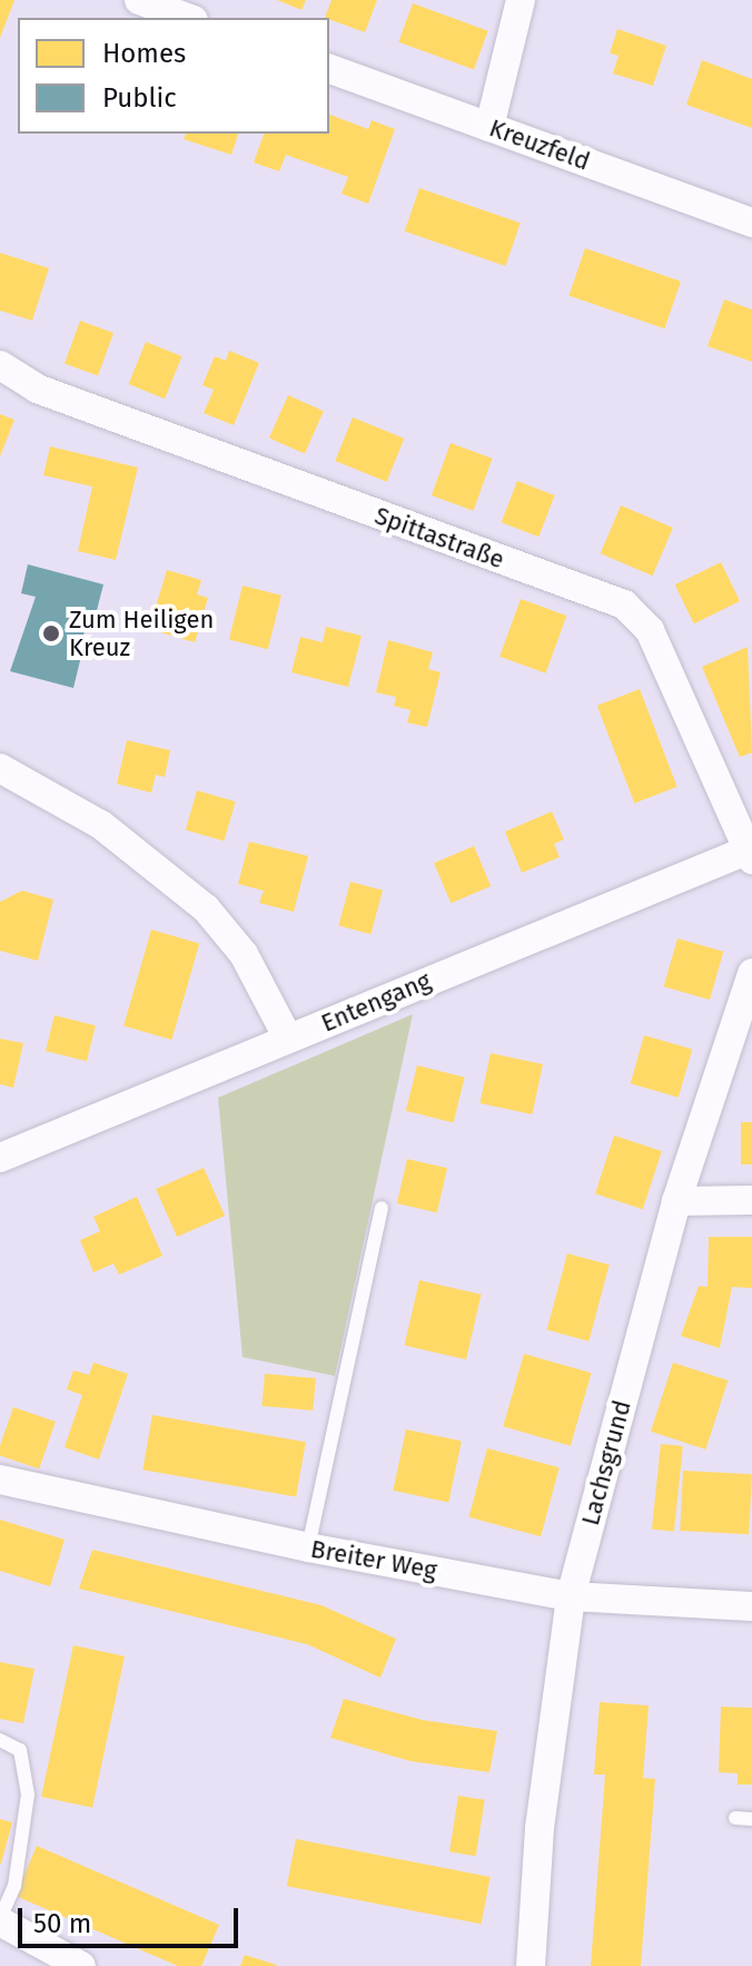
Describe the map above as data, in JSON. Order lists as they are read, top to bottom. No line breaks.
{"streets":{"street":["Kreuzfeld","Spittastraße","Entengang","Lachsgrund","Breiter Weg"]},"crossings":[["Spittastraße","Entengang"],["Lachsgrund","Breiter Weg"]],"places":["Zum Heiligen Kreuz"],"legend":["Homes","Public"],"scale_bar":"50 m"}
